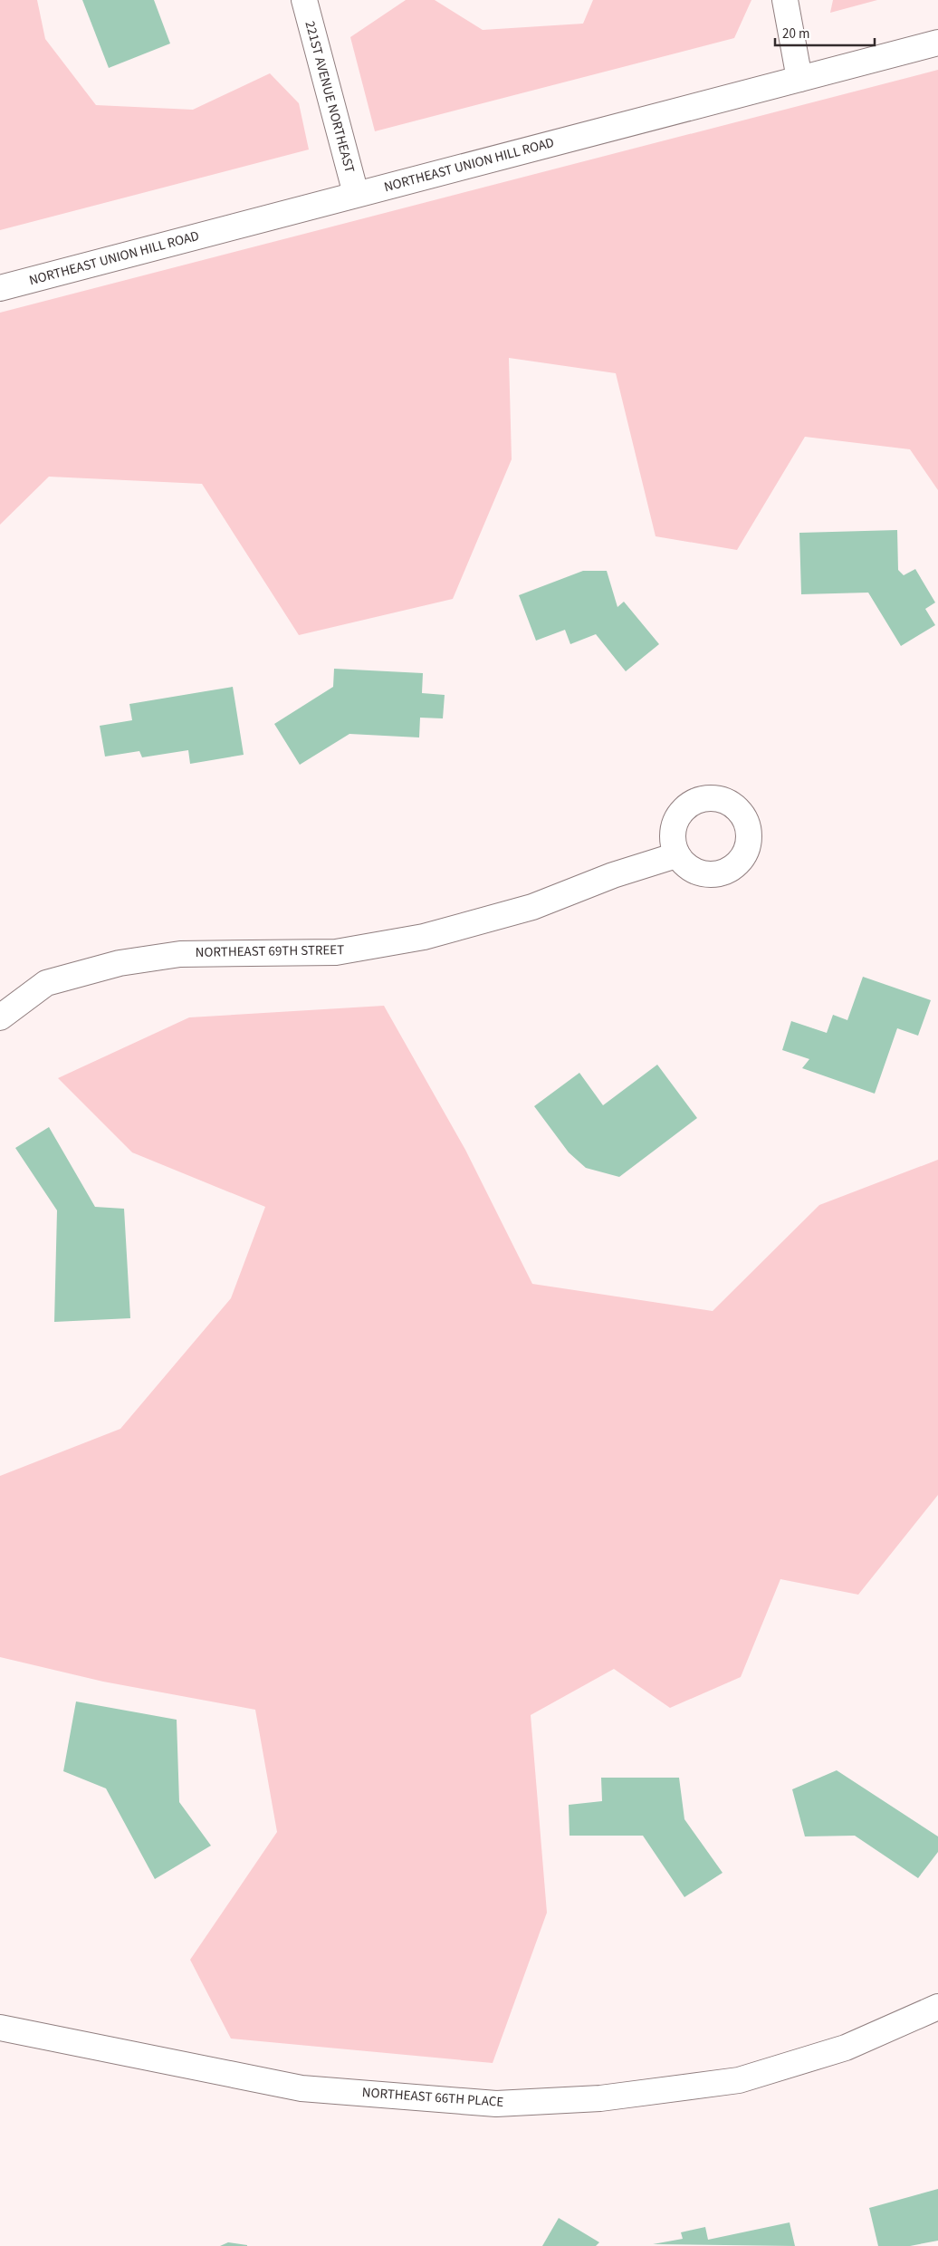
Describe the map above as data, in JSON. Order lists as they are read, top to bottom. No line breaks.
{"streets":{"street":["221ST AVENUE NORTHEAST","NORTHEAST UNION HILL ROAD","NORTHEAST 69TH STREET","NORTHEAST 66TH PLACE"]},"crossings":[["221ST AVENUE NORTHEAST","NORTHEAST UNION HILL ROAD"]],"scale_bar":"20 m"}
